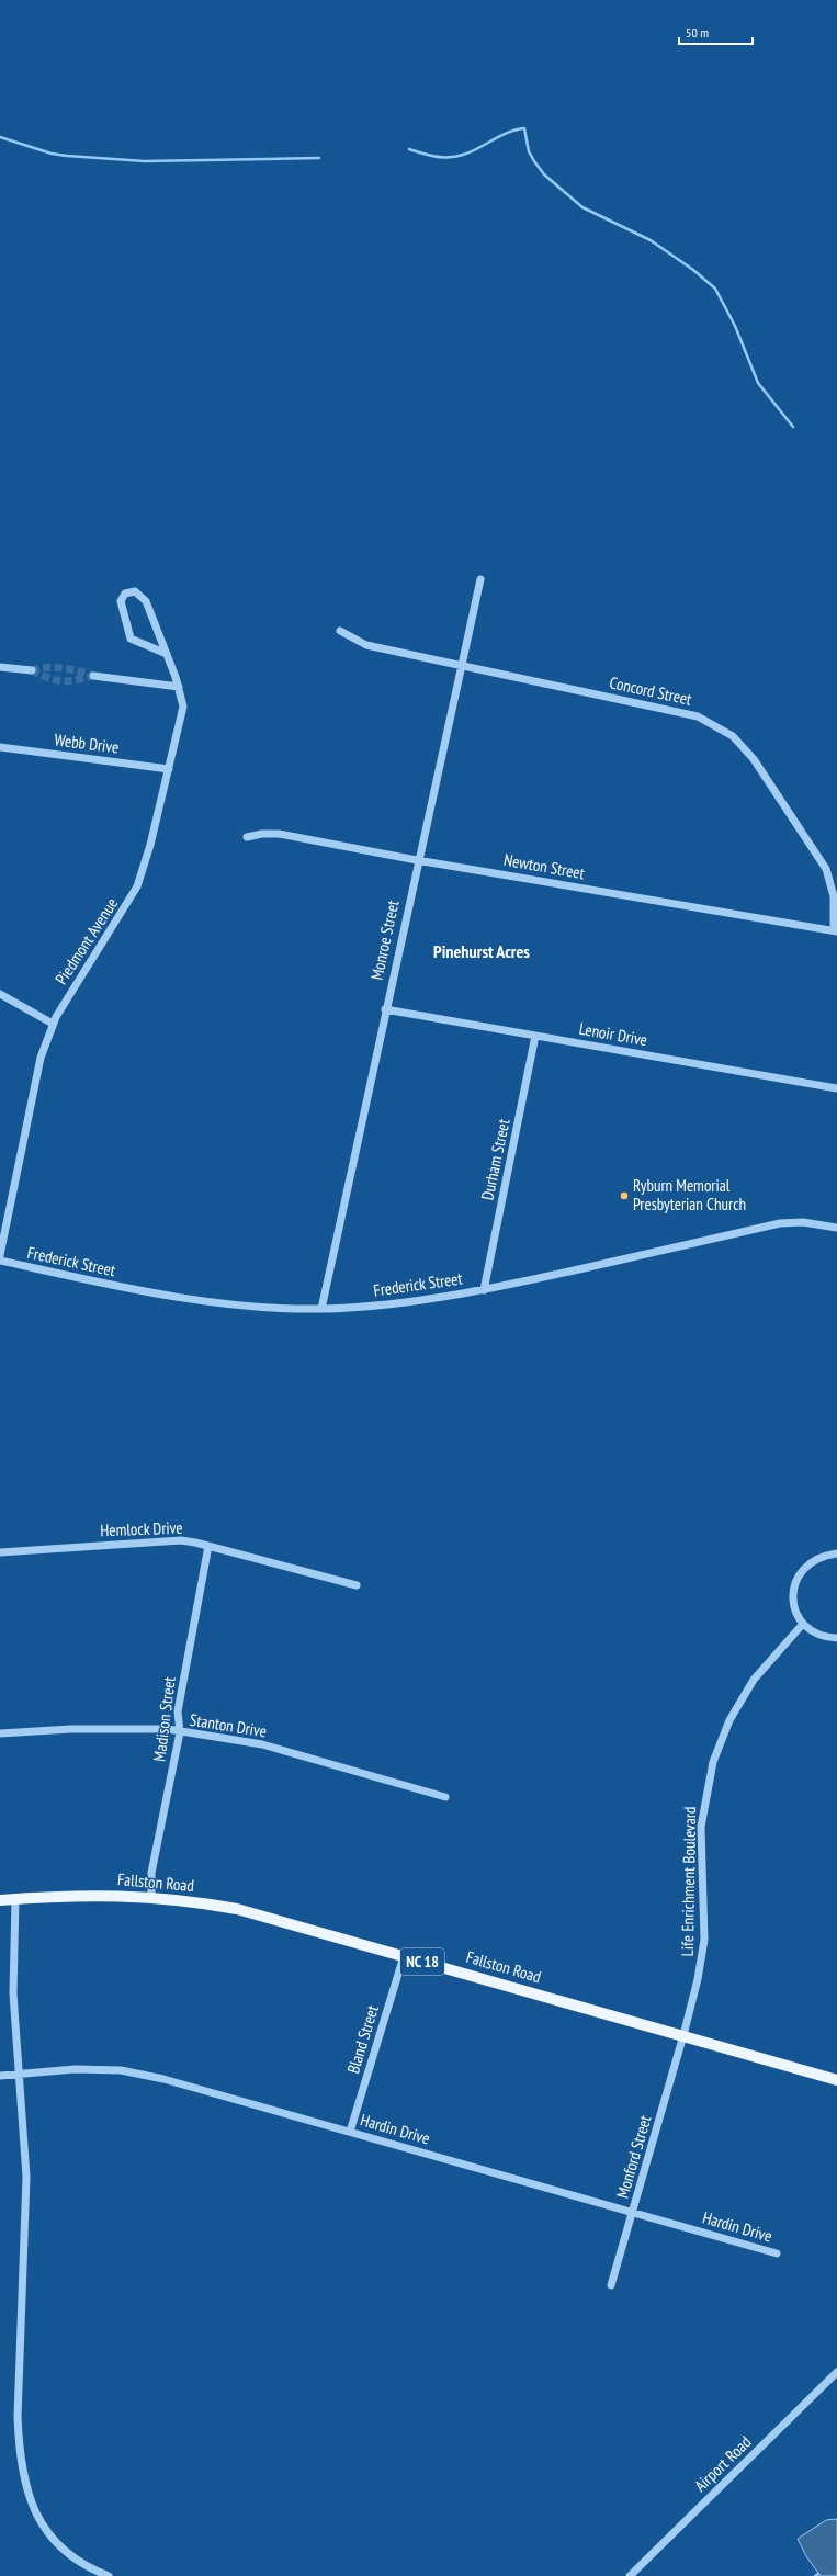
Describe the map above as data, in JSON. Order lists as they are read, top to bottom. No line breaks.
{"streets":{"main road":["Fallston Road","NC 18"],"street":["Concord Street","Webb Drive","Newton Street","Monroe Street","Piedmont Avenue","Lenoir Drive","Durham Street","Frederick Street","Hemlock Drive","Madison Street","Stanton Drive","Life Enrichment Boulevard","Bland Street","Hardin Drive","Monford Street","Airport Road"]},"crossings":[["Concord Street","Newton Street"],["Concord Street","Monroe Street"],["Webb Drive","Piedmont Avenue"],["Newton Street","Monroe Street"],["Monroe Street","Lenoir Drive"],["Monroe Street","Frederick Street"],["Lenoir Drive","Durham Street"],["Durham Street","Frederick Street"],["Hemlock Drive","Madison Street"],["Madison Street","Stanton Drive"],["Madison Street","Fallston Road"],["Life Enrichment Boulevard","Fallston Road"],["Life Enrichment Boulevard","Monford Street"],["Fallston Road","Bland Street"],["Fallston Road","Monford Street"],["Bland Street","Hardin Drive"],["Hardin Drive","Monford Street"]],"districts":["Pinehurst Acres"],"places":["Ryburn Memorial Presbyterian Church"],"scale_bar":"50 m"}
